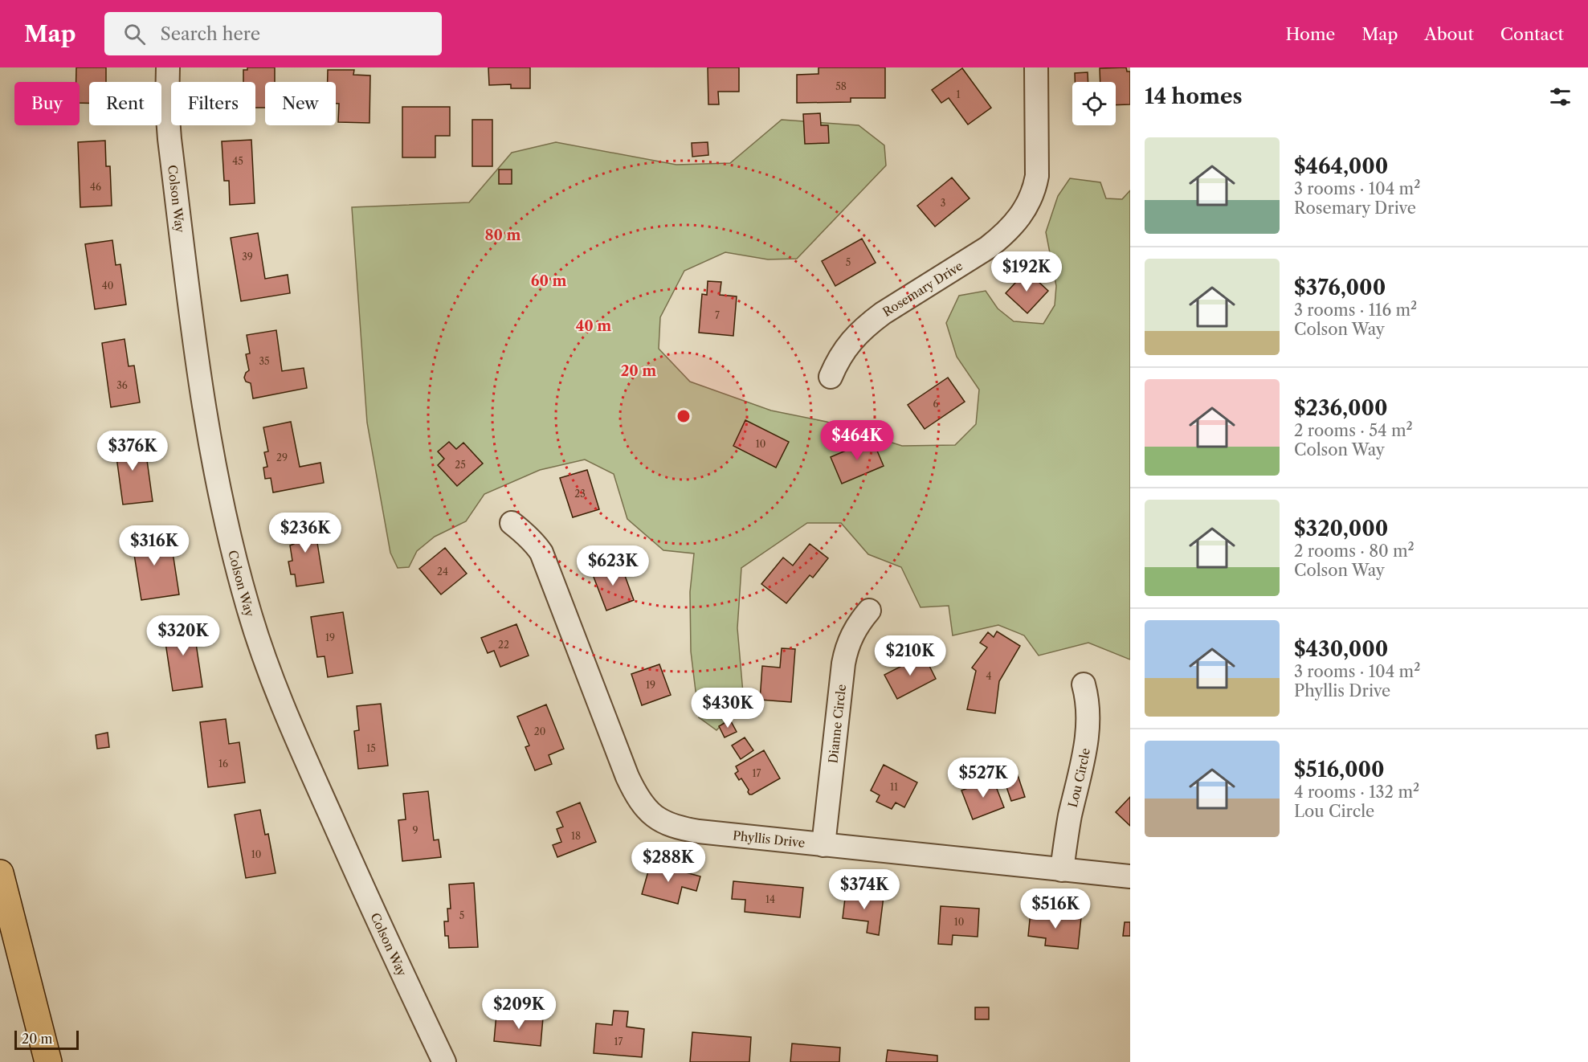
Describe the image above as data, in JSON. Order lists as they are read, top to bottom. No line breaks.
{"streets":{"street":["Colson Way","Rosemary Drive","Dianne Circle","Lou Circle","Phyllis Drive"]},"crossings":[["Dianne Circle","Phyllis Drive"],["Lou Circle","Phyllis Drive"]],"house_numbers":["58","1","45","46","3","39","5","40","7","35","36","6","10","29","25","23","24","19","22","4","19","20","15","16","17","11","9","18","10","14","5","10","17"],"scale_bar":"20 m","page":{"header":"Map","search":"Search here","nav":["Home","Map","About","Contact"],"heading":"14 homes","chip":["Buy","Rent","Filters","New"],"list":[{"name":"$464,000","note":"3 rooms · 104 m² · Rosemary Drive"},{"name":"$376,000","note":"3 rooms · 116 m² · Colson Way"},{"name":"$236,000","note":"2 rooms · 54 m² · Colson Way"},{"name":"$320,000","note":"2 rooms · 80 m² · Colson Way"},{"name":"$430,000","note":"3 rooms · 104 m² · Phyllis Drive"},{"name":"$516,000","note":"4 rooms · 132 m² · Lou Circle"}],"price":["$192K","$464K","$376K","$236K","$316K","$623K","$320K","$210K","$430K","$527K","$288K","$374K","$516K","$209K"],"scale":"20 m"},"rings":["80 m","60 m","40 m","20 m"]}
